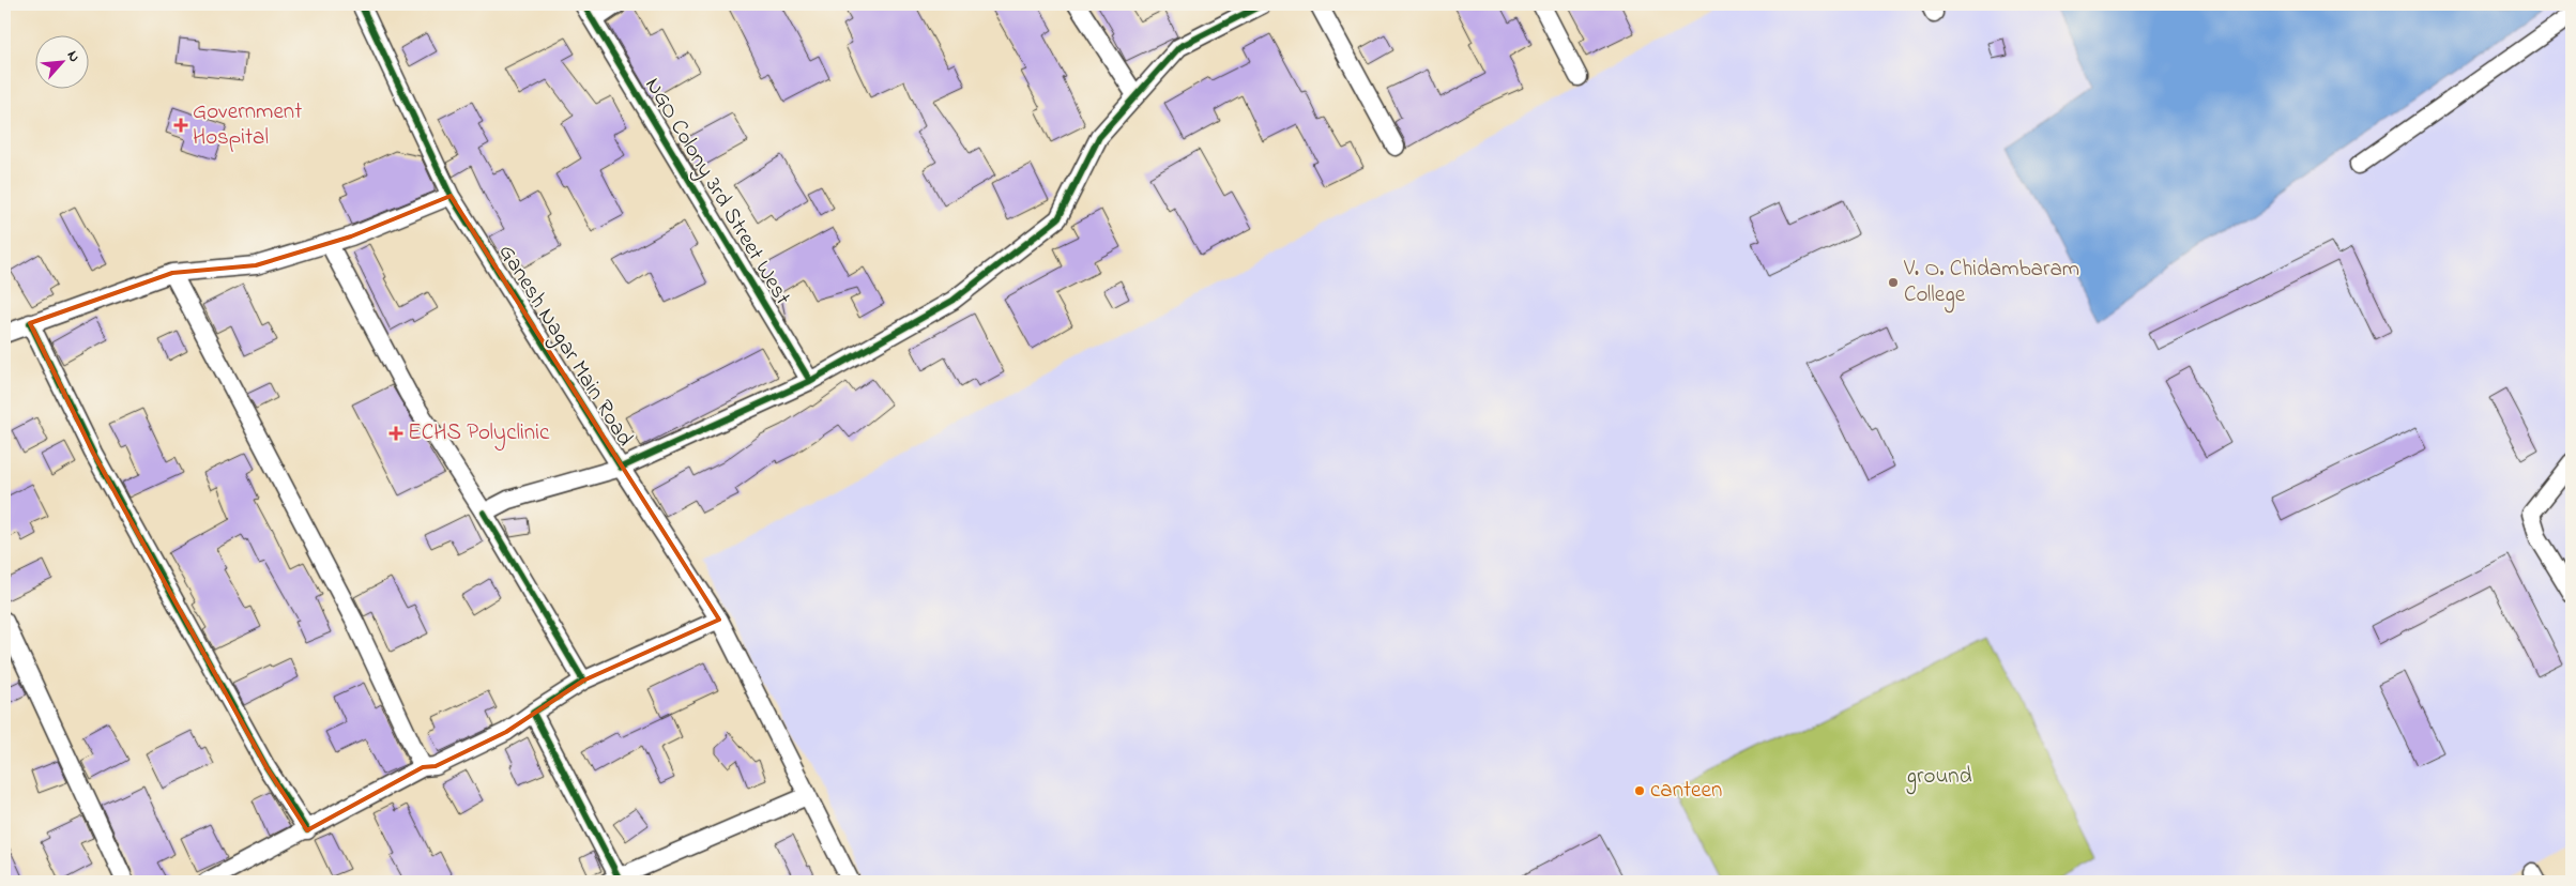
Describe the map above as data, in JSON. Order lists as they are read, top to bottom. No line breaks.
{"streets":{"street":["NGO Colony 3rd Street West","Ganesh Nagar Main Road"]},"crossings":[["NGO Colony 3rd Street West","Ganesh Nagar Main Road"]],"parks":["ground"],"places":{"health":["Government Hospital","ECHS Polyclinic"],"other":["V. O. Chidambaram College","canteen"]},"north":"top right"}
